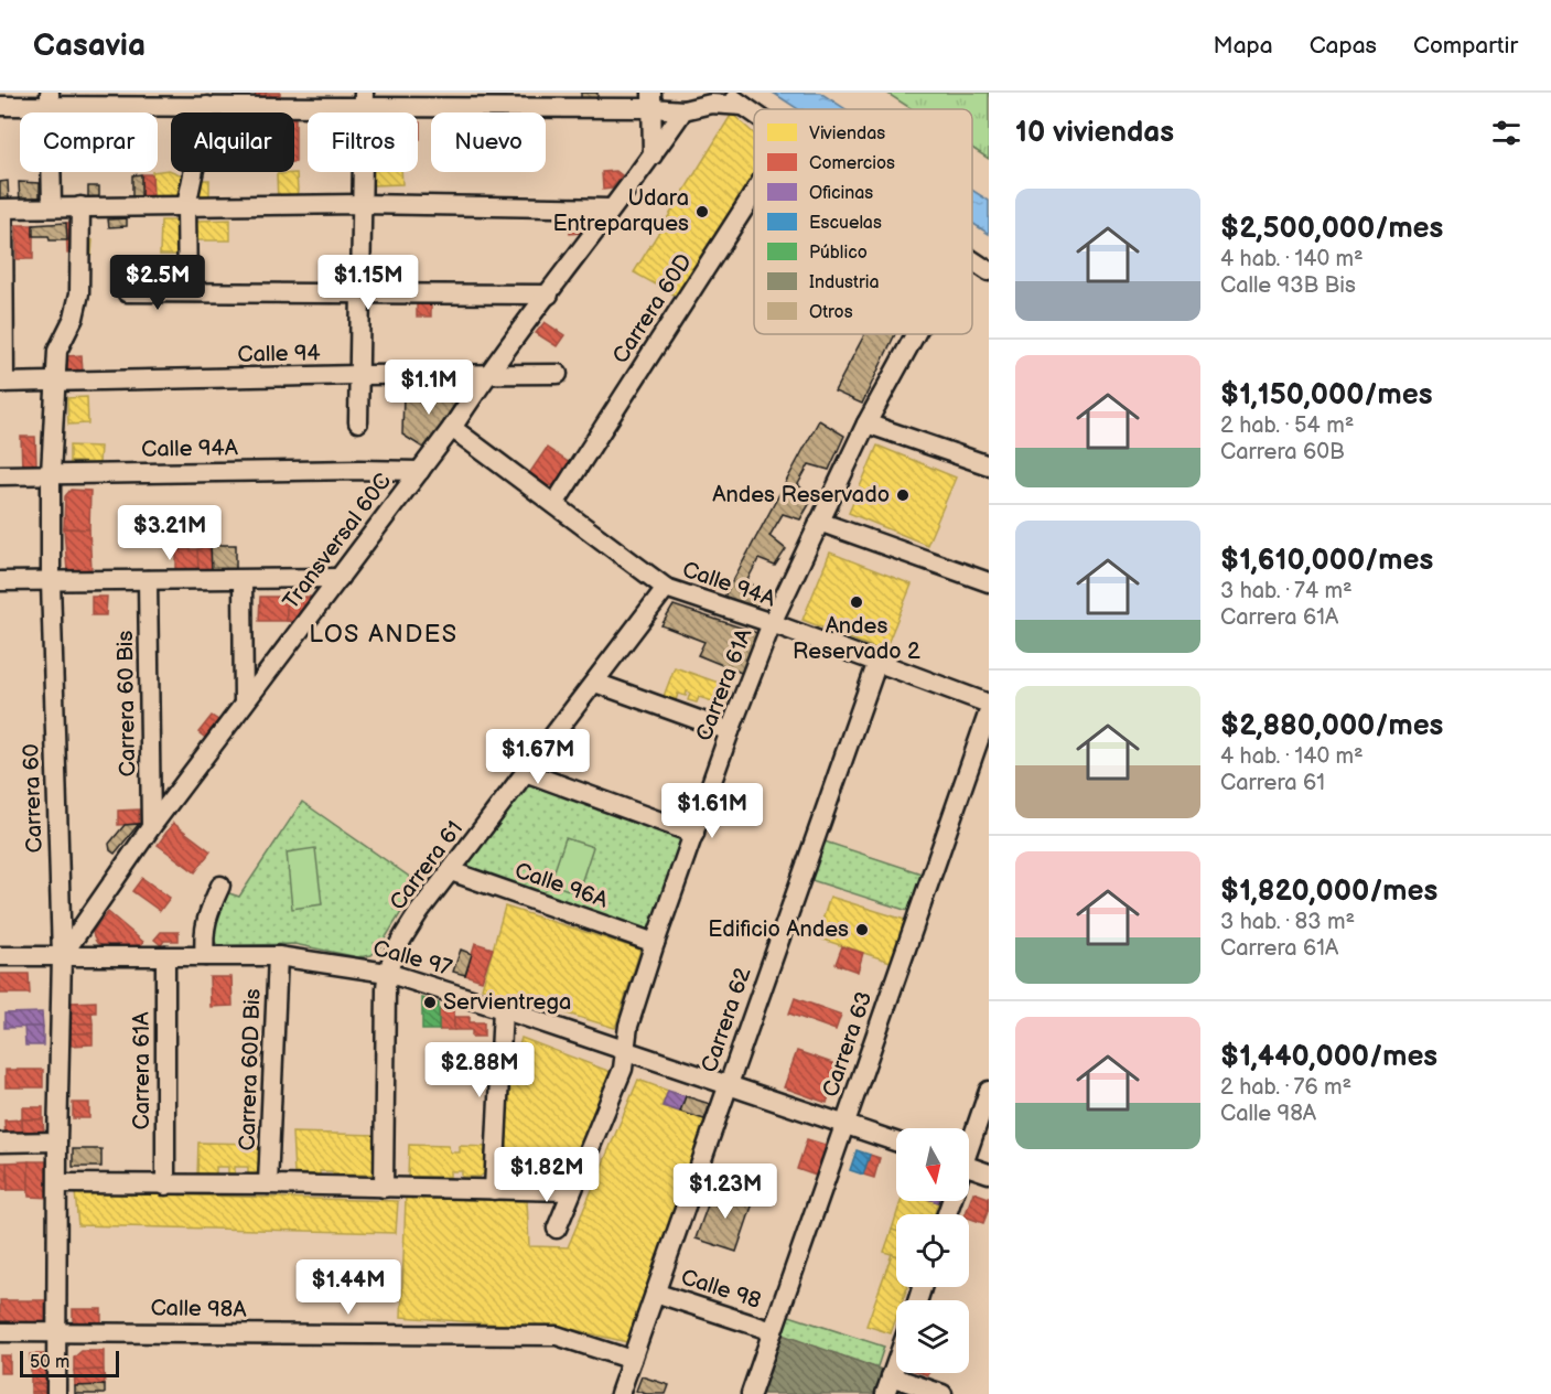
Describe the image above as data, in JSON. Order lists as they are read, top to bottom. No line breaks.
{"streets":{"street":["Carrera 60D","Calle 94","Calle 94A","Transversal 60C","Carrera 61A","Carrera 60 Bis","Carrera 60","Carrera 61","Calle 96A","Calle 97","Carrera 62","Carrera 63","Carrera 60D Bis","Calle 98","Calle 98A"]},"crossings":[["Carrera 60D","Calle 94A"],["Calle 94","Transversal 60C"],["Calle 94","Carrera 60"],["Calle 94A","Transversal 60C"],["Calle 94A","Carrera 61A"],["Calle 94A","Carrera 60"],["Calle 94A","Carrera 61"],["Calle 94A","Carrera 62"],["Transversal 60C","Carrera 60 Bis"],["Transversal 60C","Carrera 60"],["Transversal 60C","Calle 97"],["Carrera 61A","Calle 96A"],["Carrera 61A","Calle 97"],["Carrera 60","Calle 97"],["Carrera 60","Calle 98A"],["Carrera 61","Calle 96A"],["Carrera 61","Calle 97"],["Calle 97","Carrera 62"],["Calle 97","Carrera 63"],["Calle 97","Carrera 60D Bis"],["Carrera 62","Calle 98"],["Carrera 62","Calle 98A"],["Carrera 63","Calle 98"]],"districts":["LOS ANDES"],"places":["Udara Entreparques","Andes Reservado","Andes Reservado 2","Edificio Andes","Servientrega"],"legend":["Viviendas","Comercios","Oficinas","Escuelas","Público","Industria","Otros"],"scale_bar":"50 m","north":"bottom","page":{"header":"Casavia","nav":["Mapa","Capas","Compartir"],"heading":"10 viviendas","chip":["Comprar","Alquilar","Filtros","Nuevo"],"list":[{"name":"$2,500,000/mes","note":"4 hab. · 140 m² · Calle 93B Bis"},{"name":"$1,150,000/mes","note":"2 hab. · 54 m² · Carrera 60B"},{"name":"$1,610,000/mes","note":"3 hab. · 74 m² · Carrera 61A"},{"name":"$2,880,000/mes","note":"4 hab. · 140 m² · Carrera 61"},{"name":"$1,820,000/mes","note":"3 hab. · 83 m² · Carrera 61A"},{"name":"$1,440,000/mes","note":"2 hab. · 76 m² · Calle 98A"}],"price":["$2.5M","$1.15M","$1.1M","$3.21M","$1.67M","$1.61M","$2.88M","$1.82M","$1.23M","$1.44M"],"scale":"50 m"}}
